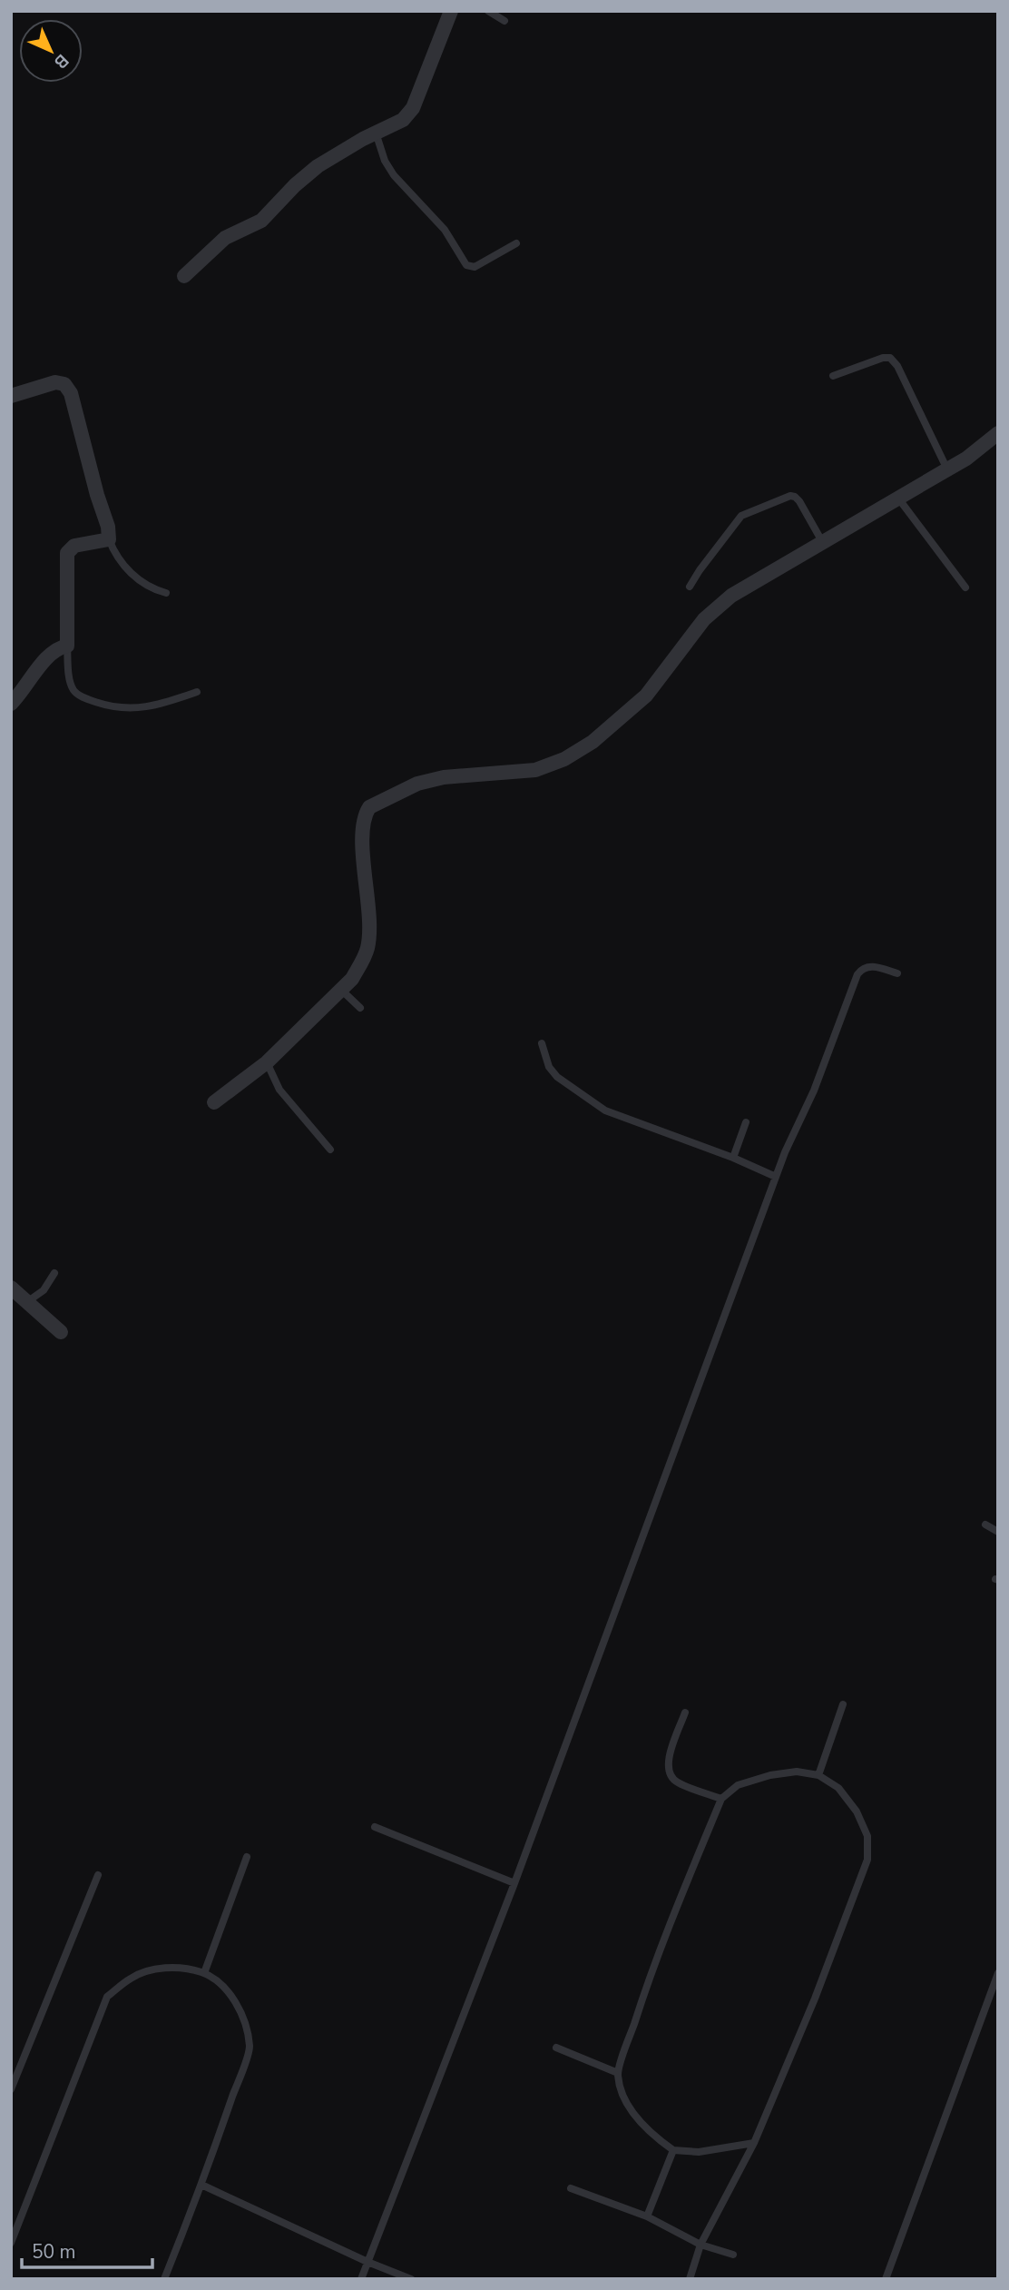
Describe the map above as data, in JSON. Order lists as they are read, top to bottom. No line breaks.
{"scale_bar":"50 m","north":"bottom right"}
